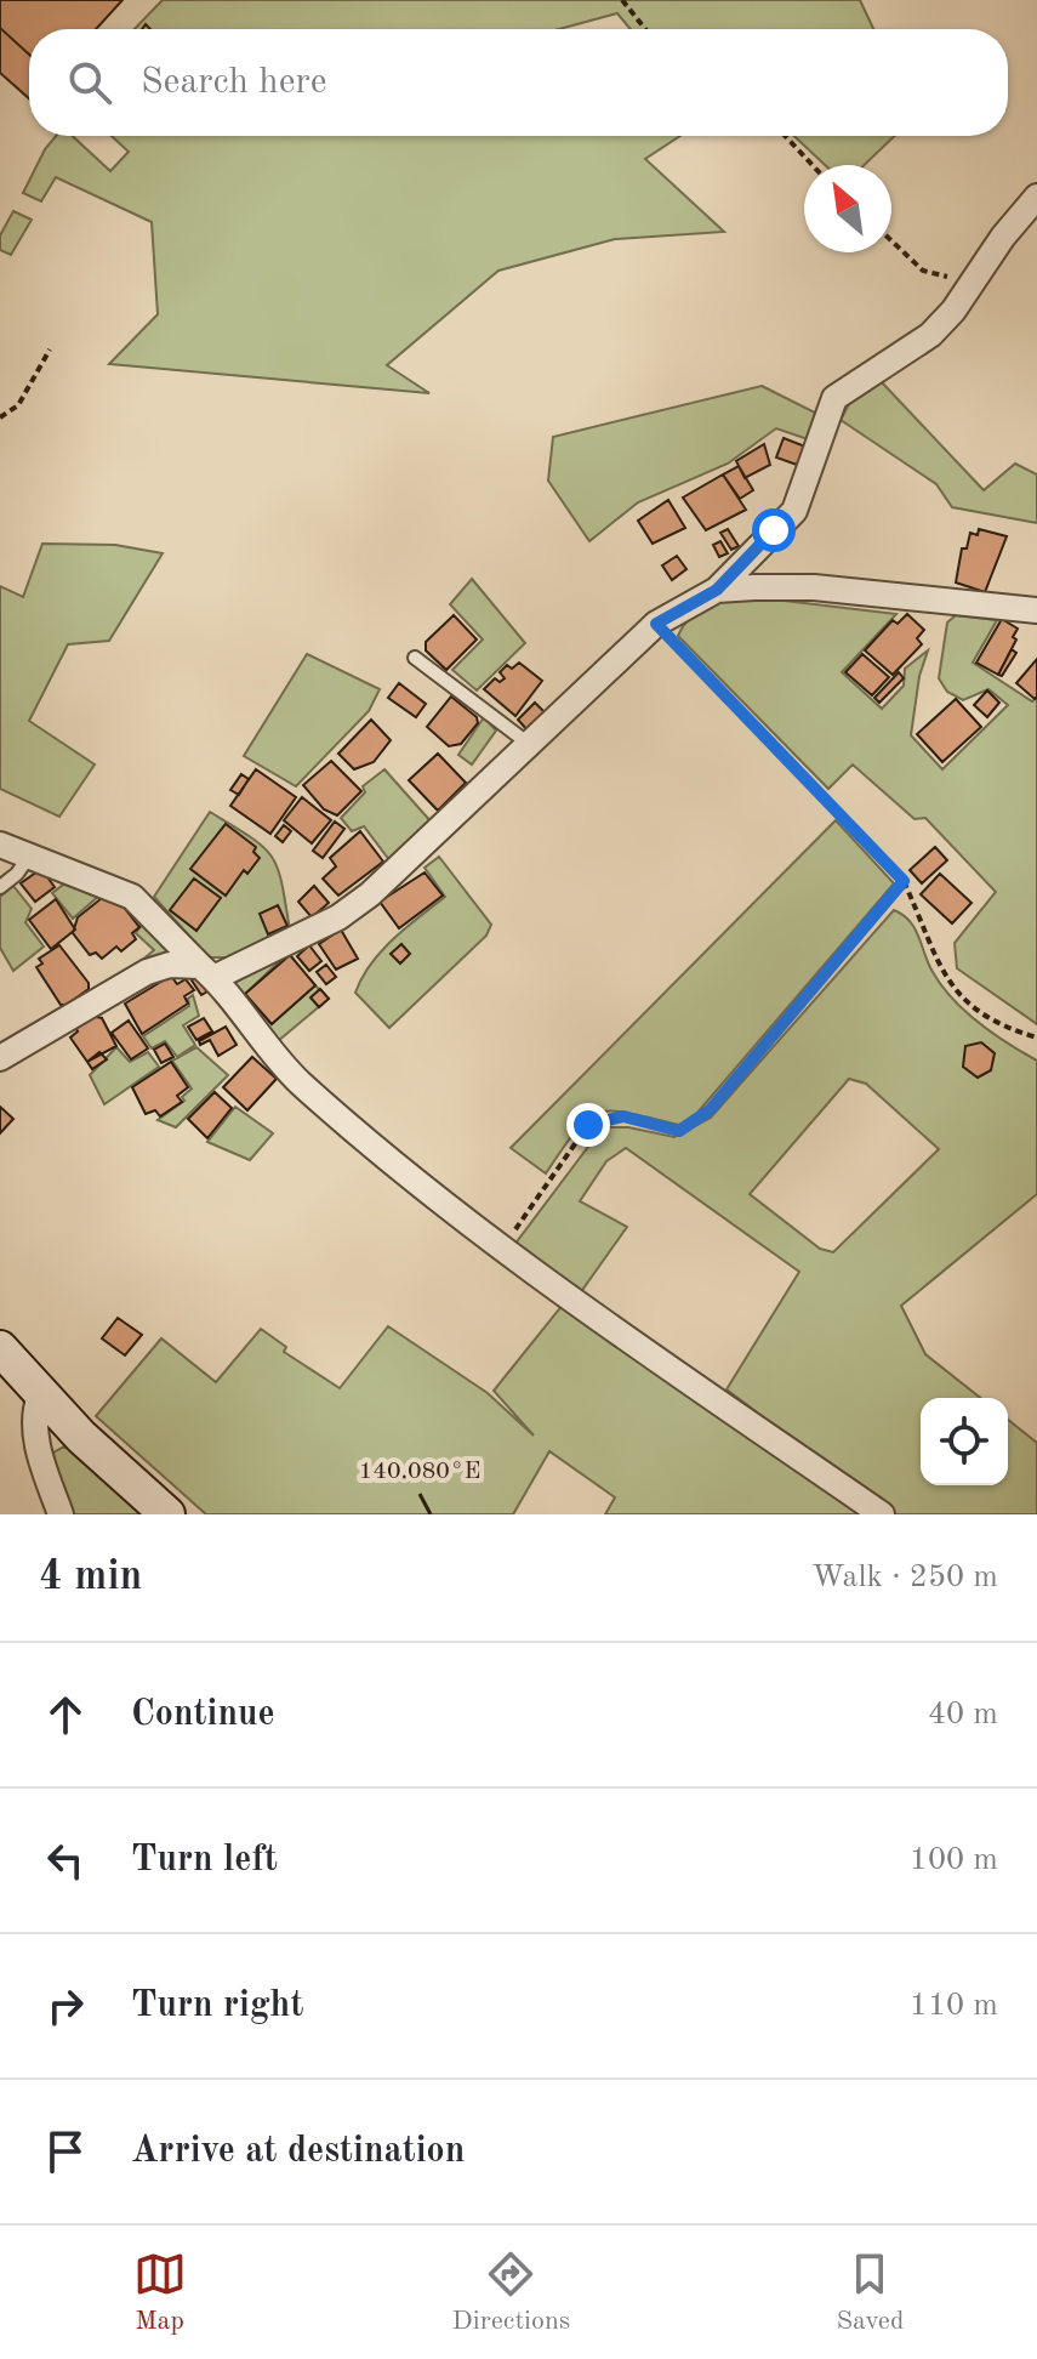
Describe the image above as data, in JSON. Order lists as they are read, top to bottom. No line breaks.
{"north":"top left","page":{"search":"Search here","heading":["4 min","Walk · 250 m"],"list":[["Continue","40 m"],["Turn left","100 m"],["Turn right","110 m"],"Arrive at destination"],"nav":["Map","Directions","Saved"]},"coordinates":["140.080°E"]}
